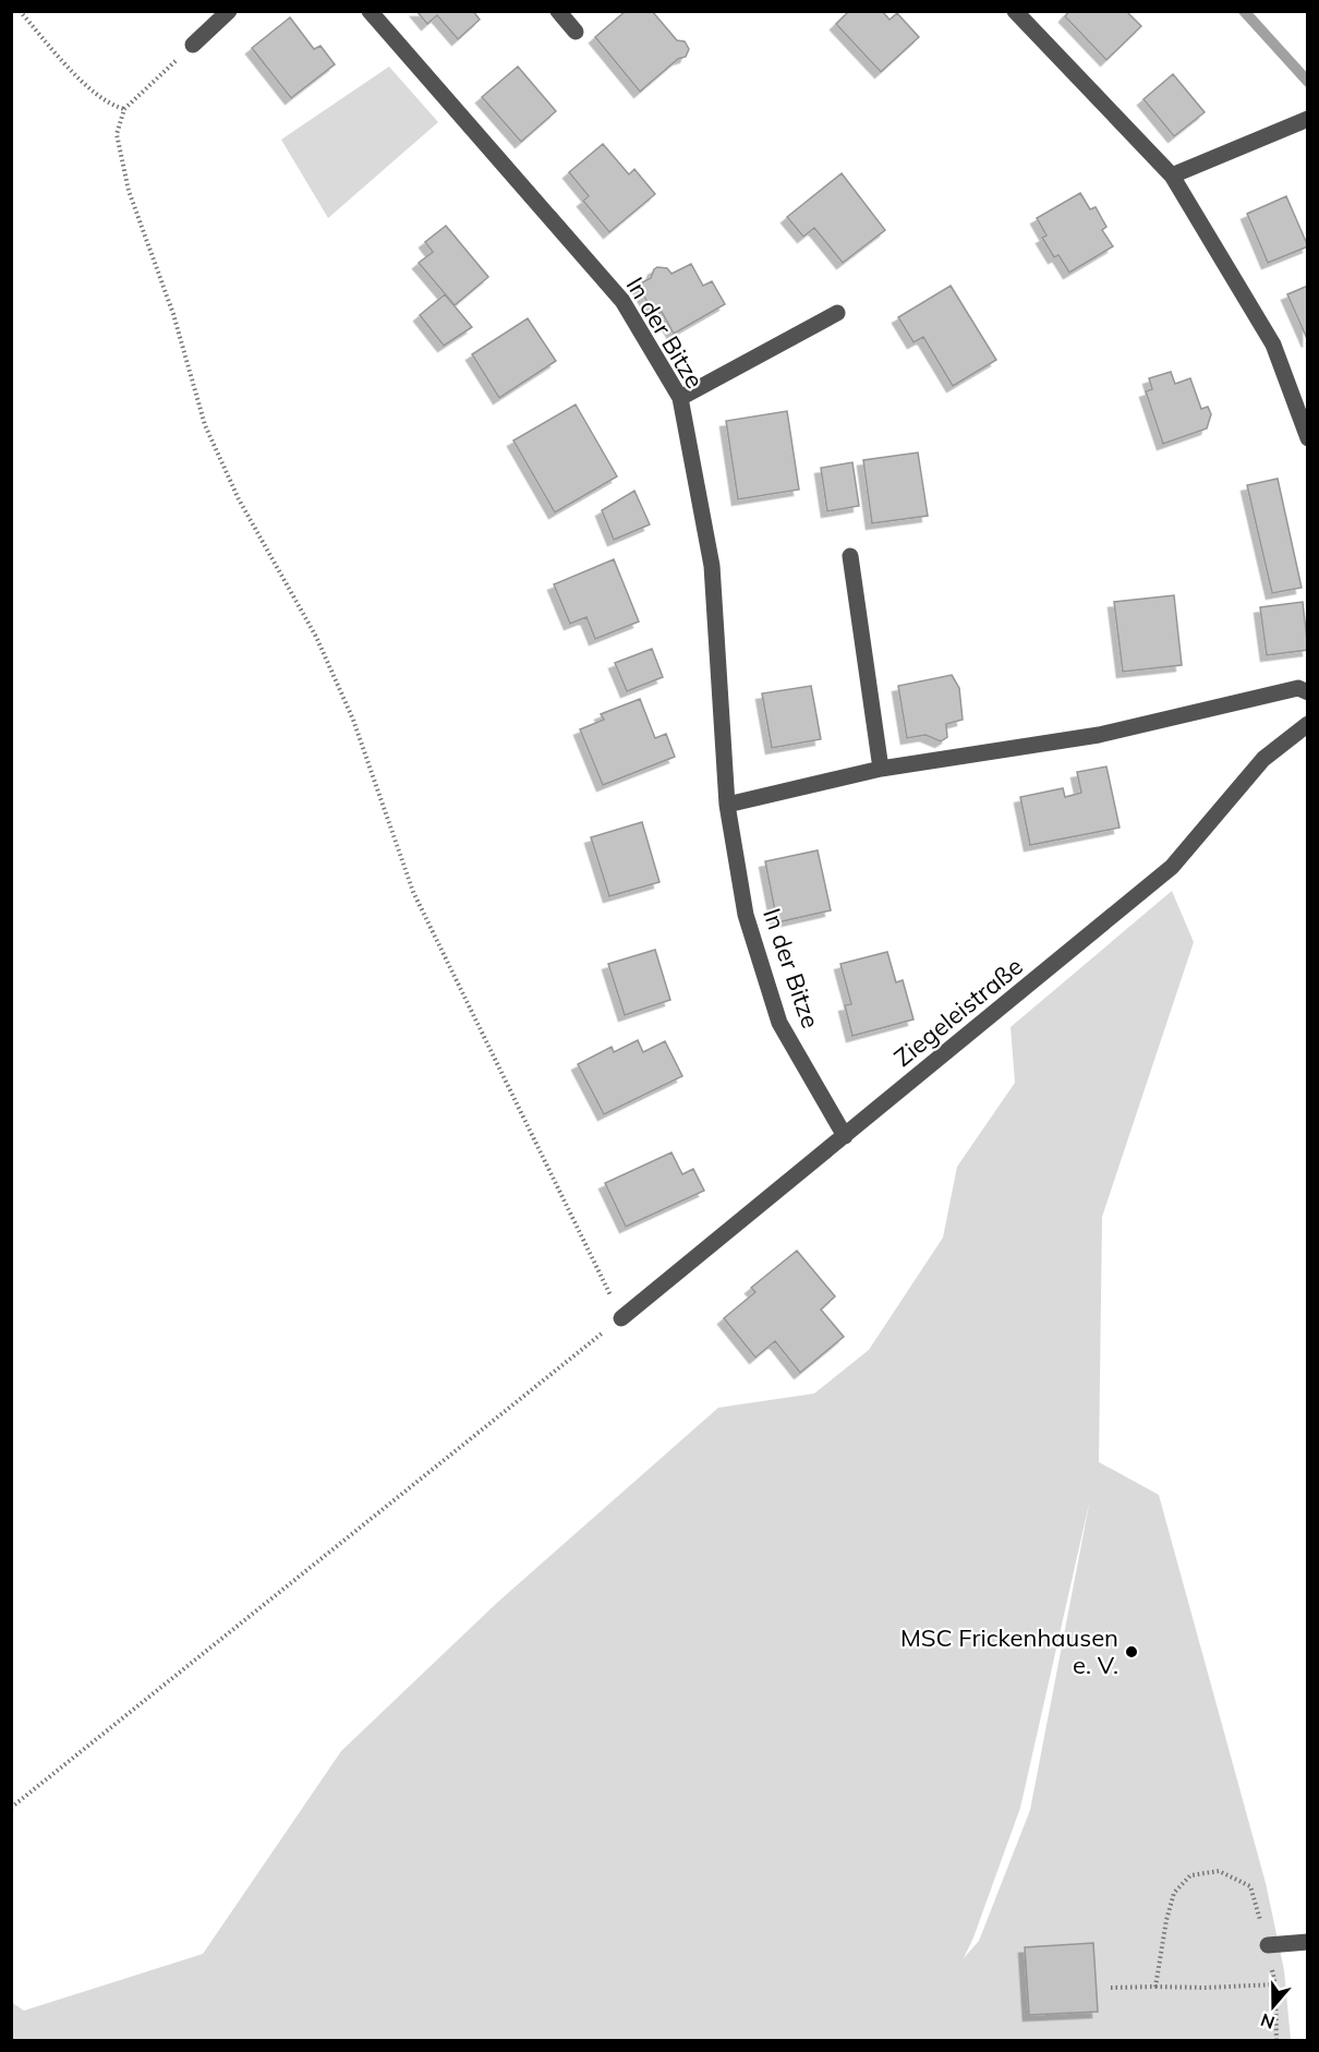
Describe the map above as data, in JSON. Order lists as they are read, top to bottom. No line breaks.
{"streets":{"street":["In der Bitze","Ziegeleistraße"]},"crossings":[["In der Bitze","Ziegeleistraße"]],"places":["MSC Frickenhausen e. V."],"north":"bottom"}
